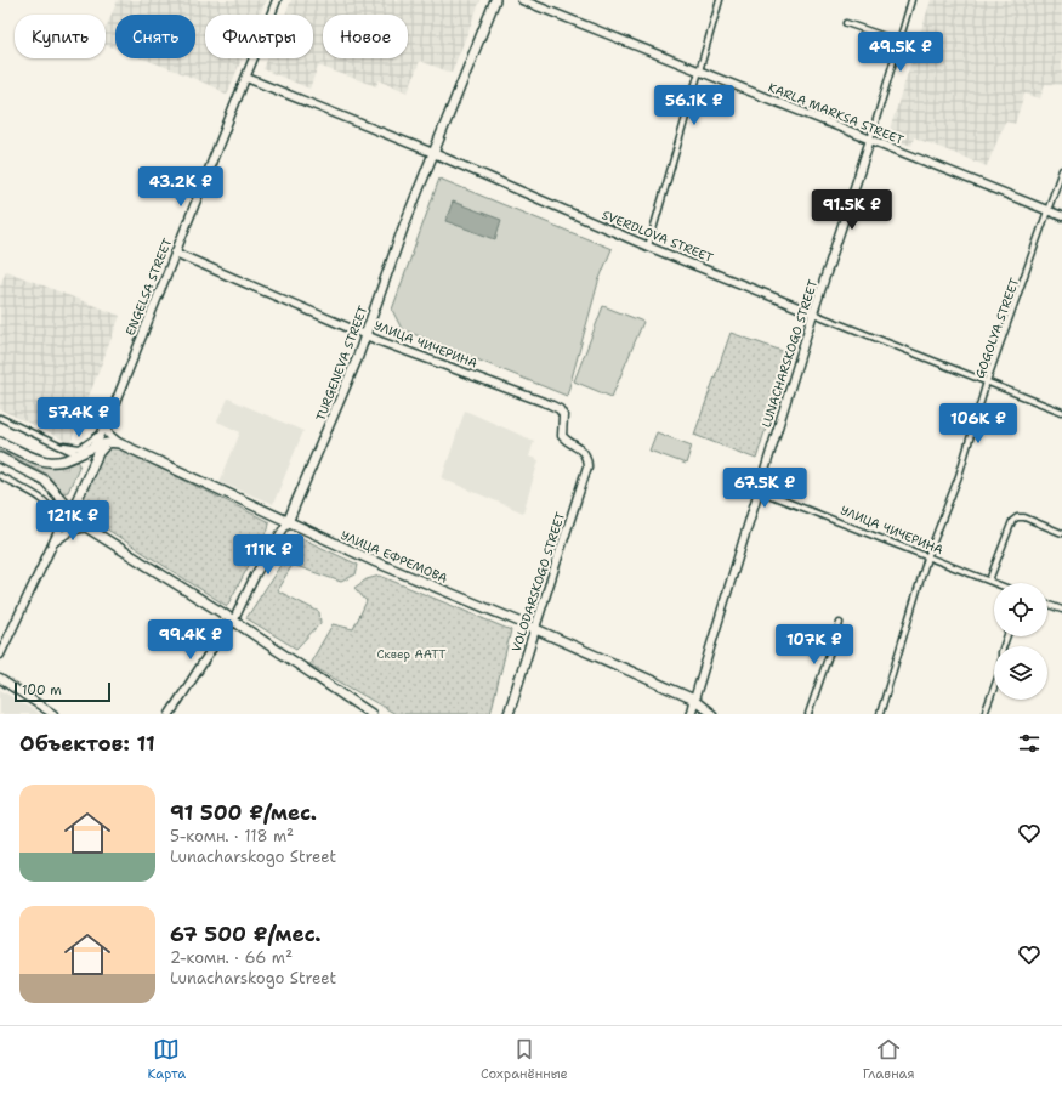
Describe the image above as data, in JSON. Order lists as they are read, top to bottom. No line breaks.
{"streets":{"main road":["LUNACHARSKOGO STREET","TURGENEVA STREET","УЛИЦА ЕФРЕМОВА","VOLODARSKOGO STREET"],"street":["KARLA MARKSA STREET","SVERDLOVA STREET","ENGELSA STREET","GOGOLYA STREET","УЛИЦА ЧИЧЕРИНА"]},"crossings":[["KARLA MARKSA STREET","GOGOLYA STREET"],["KARLA MARKSA STREET","LUNACHARSKOGO STREET"],["SVERDLOVA STREET","ENGELSA STREET"],["SVERDLOVA STREET","GOGOLYA STREET"],["SVERDLOVA STREET","LUNACHARSKOGO STREET"],["SVERDLOVA STREET","TURGENEVA STREET"],["ENGELSA STREET","УЛИЦА ЧИЧЕРИНА"],["GOGOLYA STREET","УЛИЦА ЧИЧЕРИНА"],["УЛИЦА ЧИЧЕРИНА","LUNACHARSKOGO STREET"],["УЛИЦА ЧИЧЕРИНА","TURGENEVA STREET"],["УЛИЦА ЧИЧЕРИНА","VOLODARSKOGO STREET"],["LUNACHARSKOGO STREET","УЛИЦА ЕФРЕМОВА"],["TURGENEVA STREET","УЛИЦА ЕФРЕМОВА"],["УЛИЦА ЕФРЕМОВА","VOLODARSKOGO STREET"]],"parks":["Сквер ААТТ"],"scale_bar":"100 m","page":{"chip":["Купить","Снять","Фильтры","Новое"],"price":["49.5K ₽","56.1K ₽","43.2K ₽","91.5K ₽","57.4K ₽","106K ₽","67.5K ₽","121K ₽","111K ₽","99.4K ₽","107K ₽"],"scale":"100 m","heading":"Объектов: 11","list":[{"name":"91 500 ₽/мес.","note":"5-комн. · 118 m² · Lunacharskogo Street"},{"name":"67 500 ₽/мес.","note":"2-комн. · 66 m² · Lunacharskogo Street"}],"tabs":["Карта","Сохранённые","Главная"]}}
